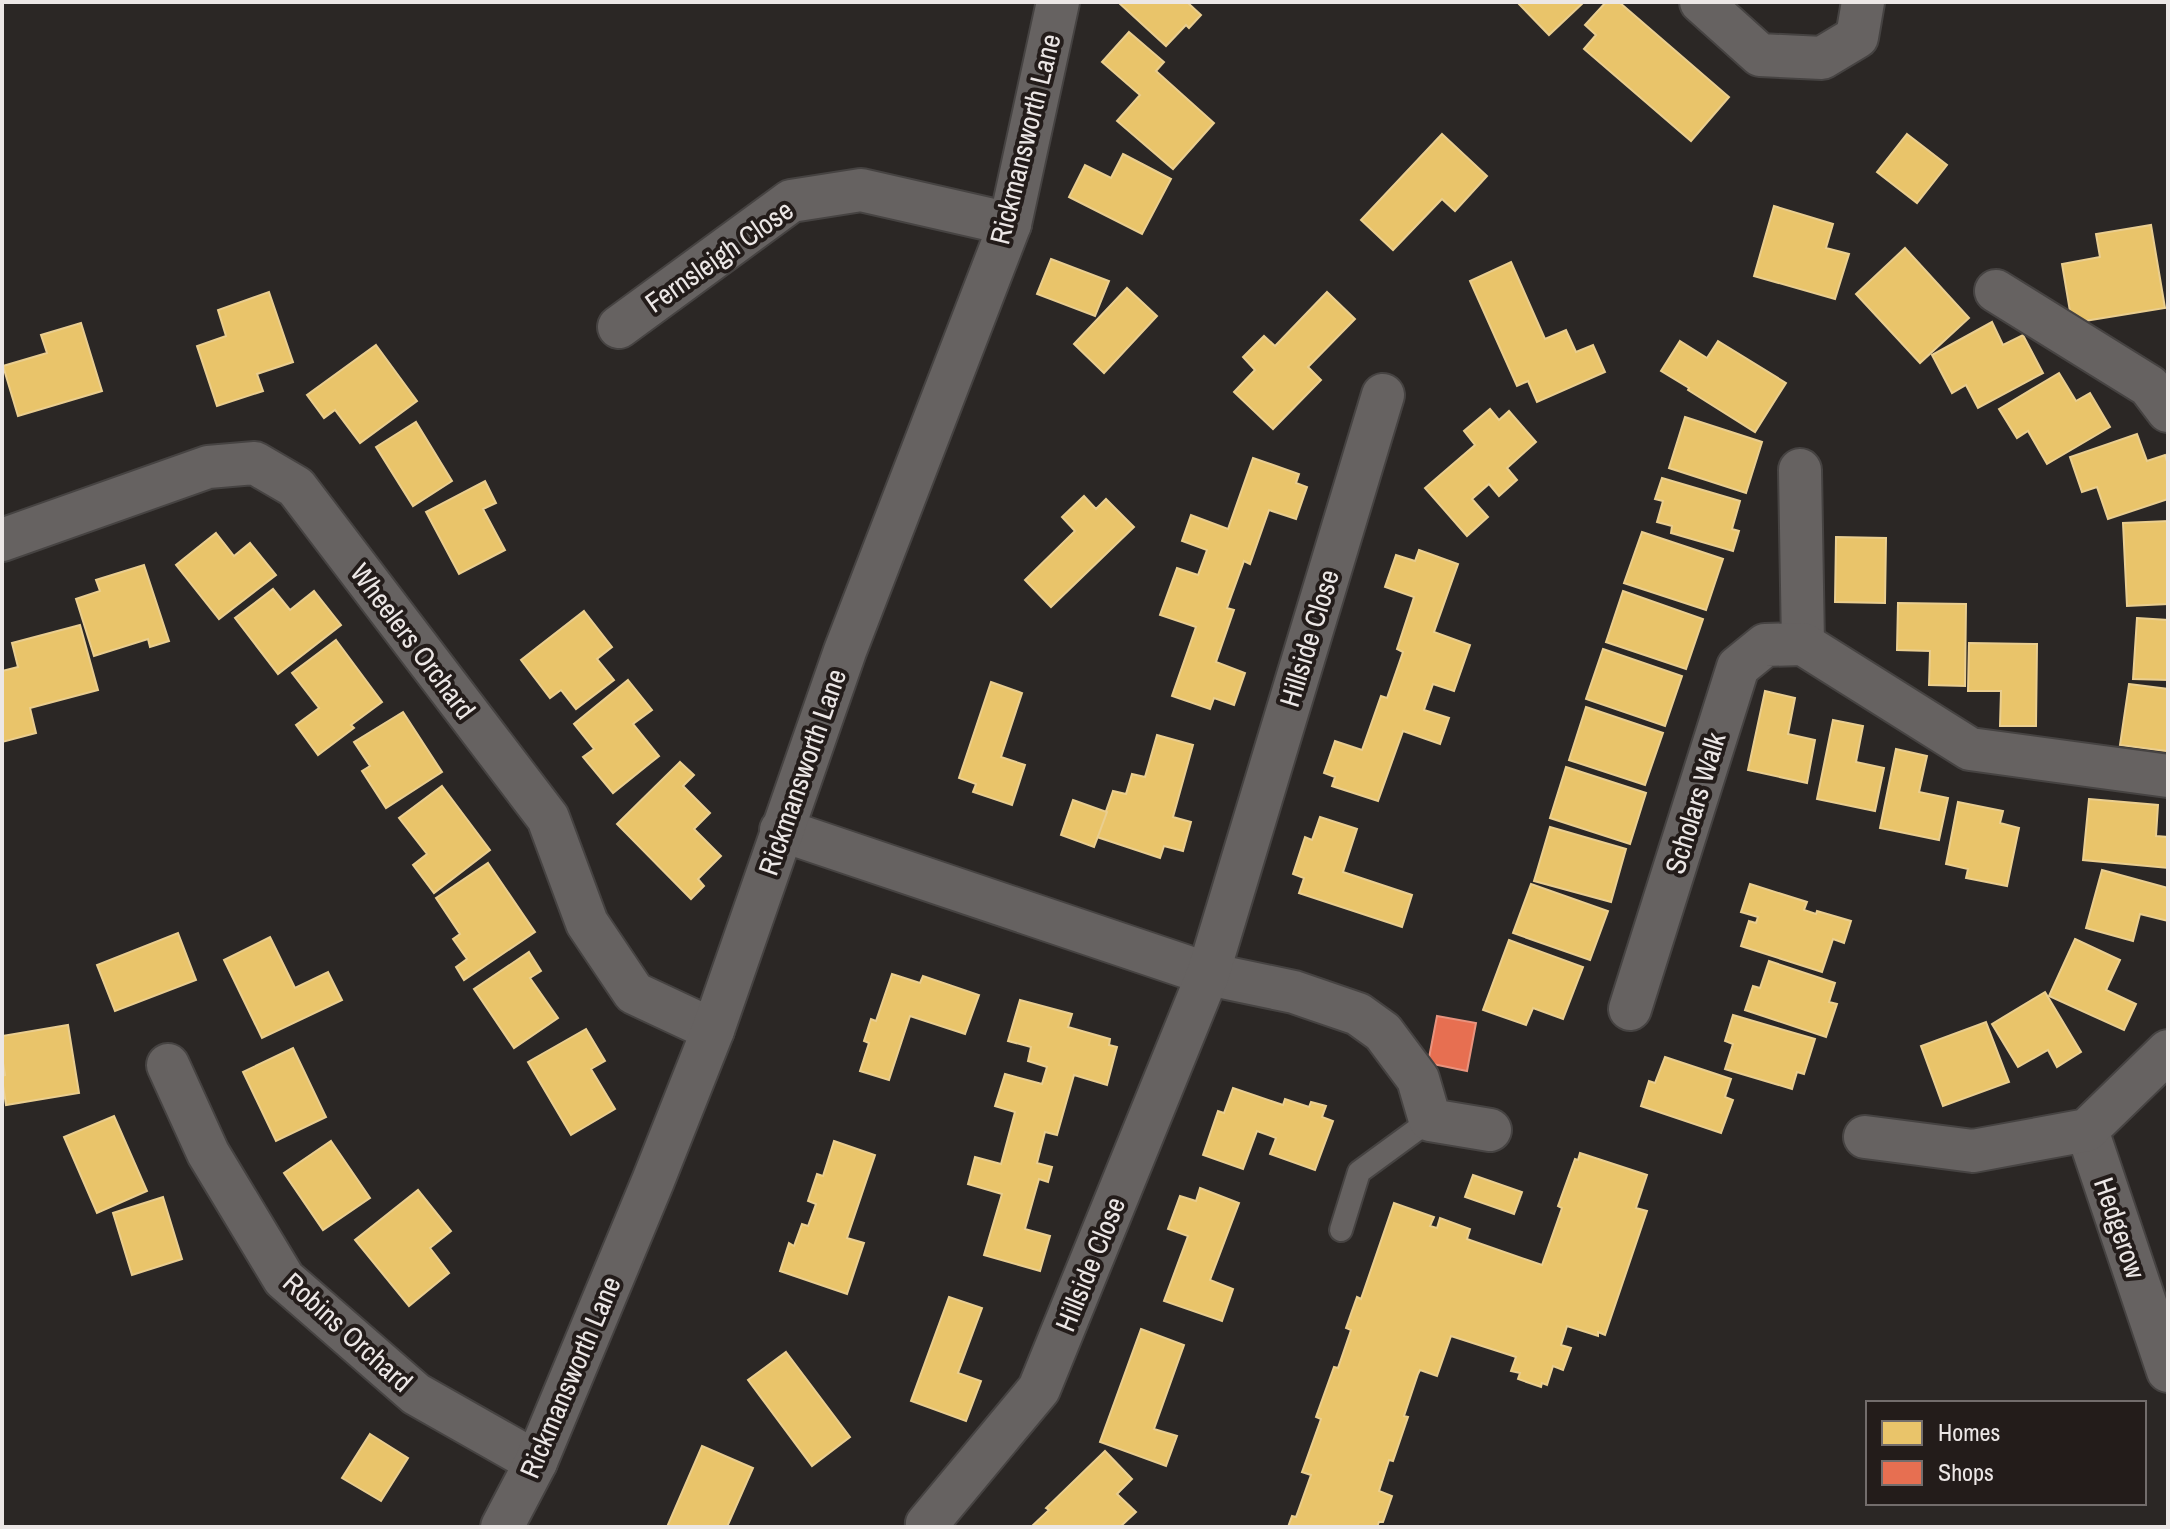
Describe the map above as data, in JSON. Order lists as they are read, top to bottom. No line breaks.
{"streets":{"street":["Rickmansworth Lane","Fernsleigh Close","Hillside Close","Wheelers Orchard","Scholars Walk","Hedgerow","Robins Orchard"]},"crossings":[["Rickmansworth Lane","Fernsleigh Close"],["Rickmansworth Lane","Wheelers Orchard"],["Rickmansworth Lane","Robins Orchard"]],"legend":["Homes","Shops"]}
